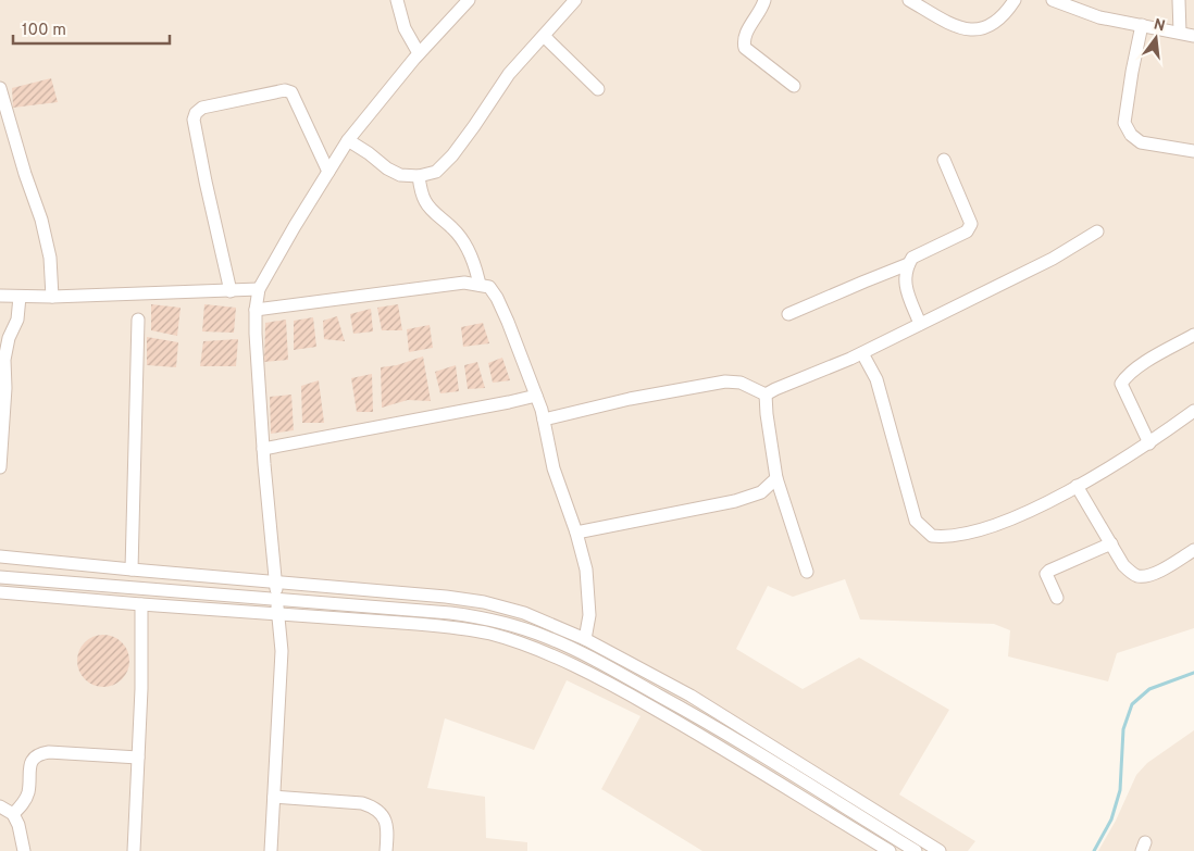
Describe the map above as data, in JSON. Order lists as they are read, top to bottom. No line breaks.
{"scale_bar":"100 m","north":"top"}
